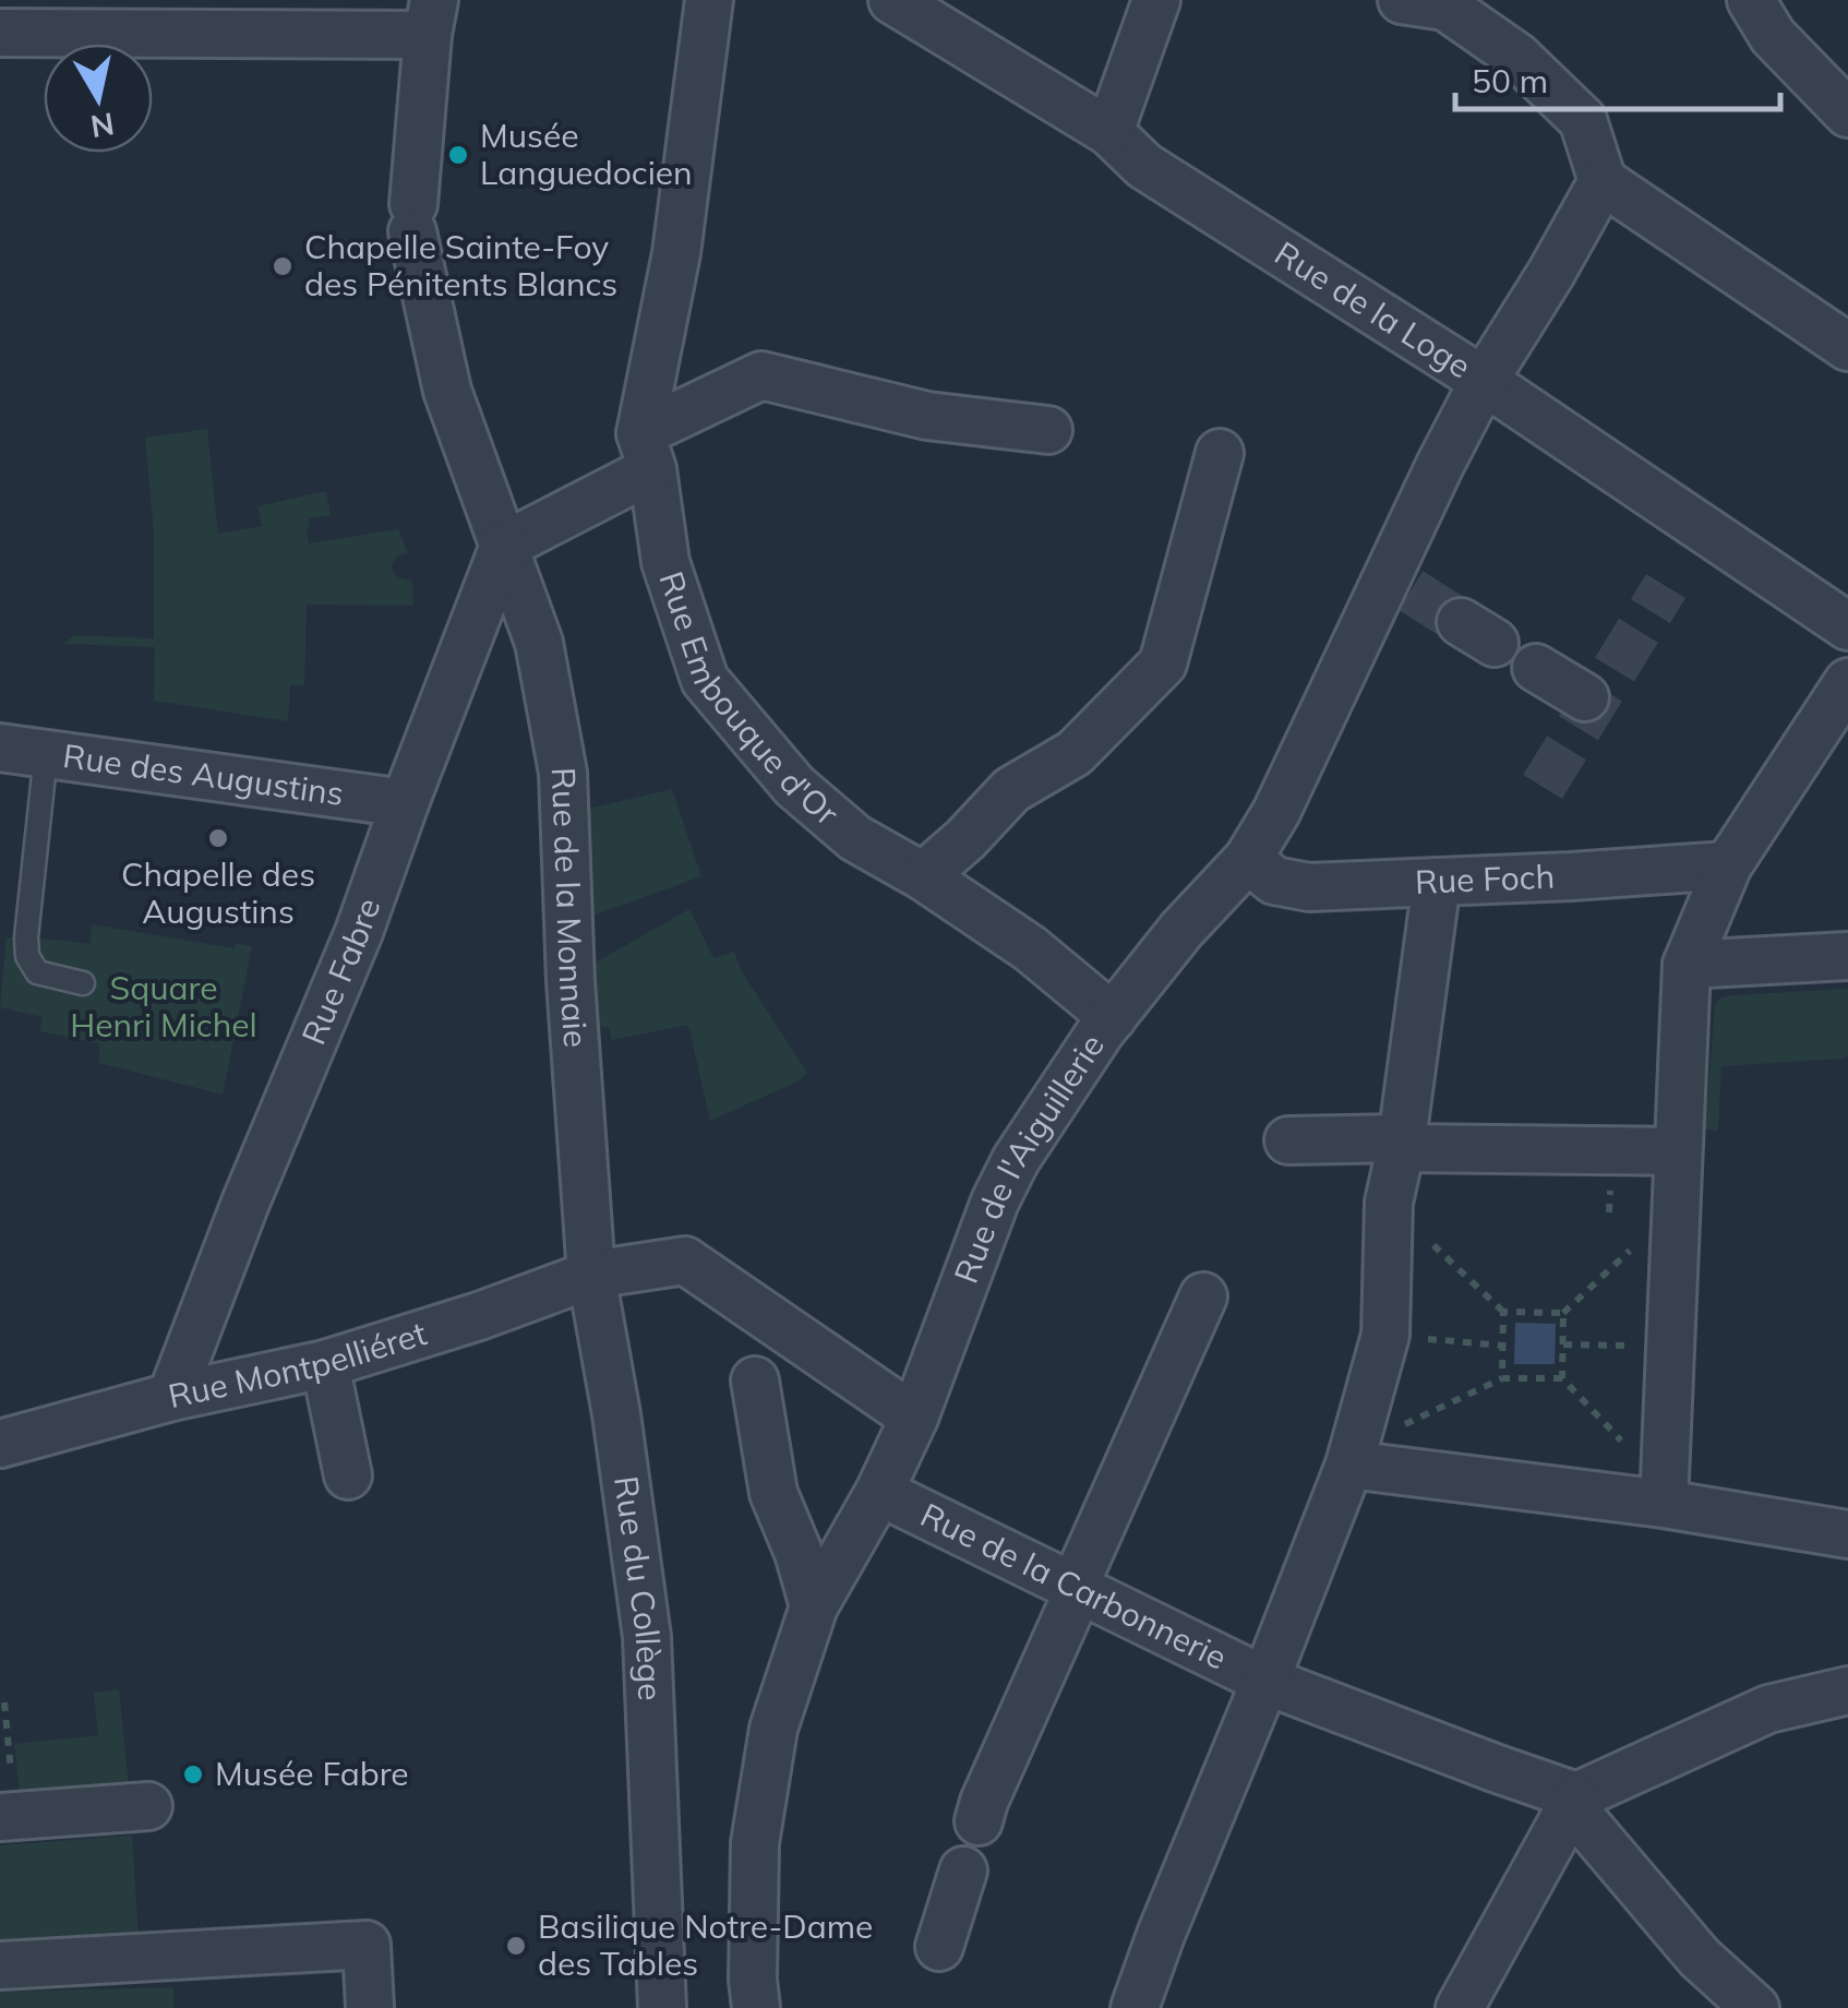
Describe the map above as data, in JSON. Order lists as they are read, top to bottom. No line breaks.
{"streets":{"street":["Rue de la Loge","Rue Embouque d'Or","Rue des Augustins","Rue Foch","Rue de la Monnaie","Rue Fabre","Rue de l'Aiguillerie","Rue Montpelliéret","Rue de la Carbonnerie","Rue du Collège"]},"crossings":[["Rue de la Loge","Rue de l'Aiguillerie"],["Rue Embouque d'Or","Rue de l'Aiguillerie"],["Rue des Augustins","Rue Fabre"],["Rue Foch","Rue de l'Aiguillerie"],["Rue de la Monnaie","Rue Fabre"],["Rue de la Monnaie","Rue Montpelliéret"],["Rue de la Monnaie","Rue du Collège"],["Rue Fabre","Rue Montpelliéret"],["Rue de l'Aiguillerie","Rue Montpelliéret"],["Rue de l'Aiguillerie","Rue de la Carbonnerie"],["Rue Montpelliéret","Rue du Collège"]],"parks":["Square Henri Michel"],"places":["Musée Languedocien","Chapelle Sainte-Foy des Pénitents Blancs","Chapelle des Augustins","Musée Fabre","Basilique Notre-Dame des Tables"],"scale_bar":"50 m","north":"bottom"}
